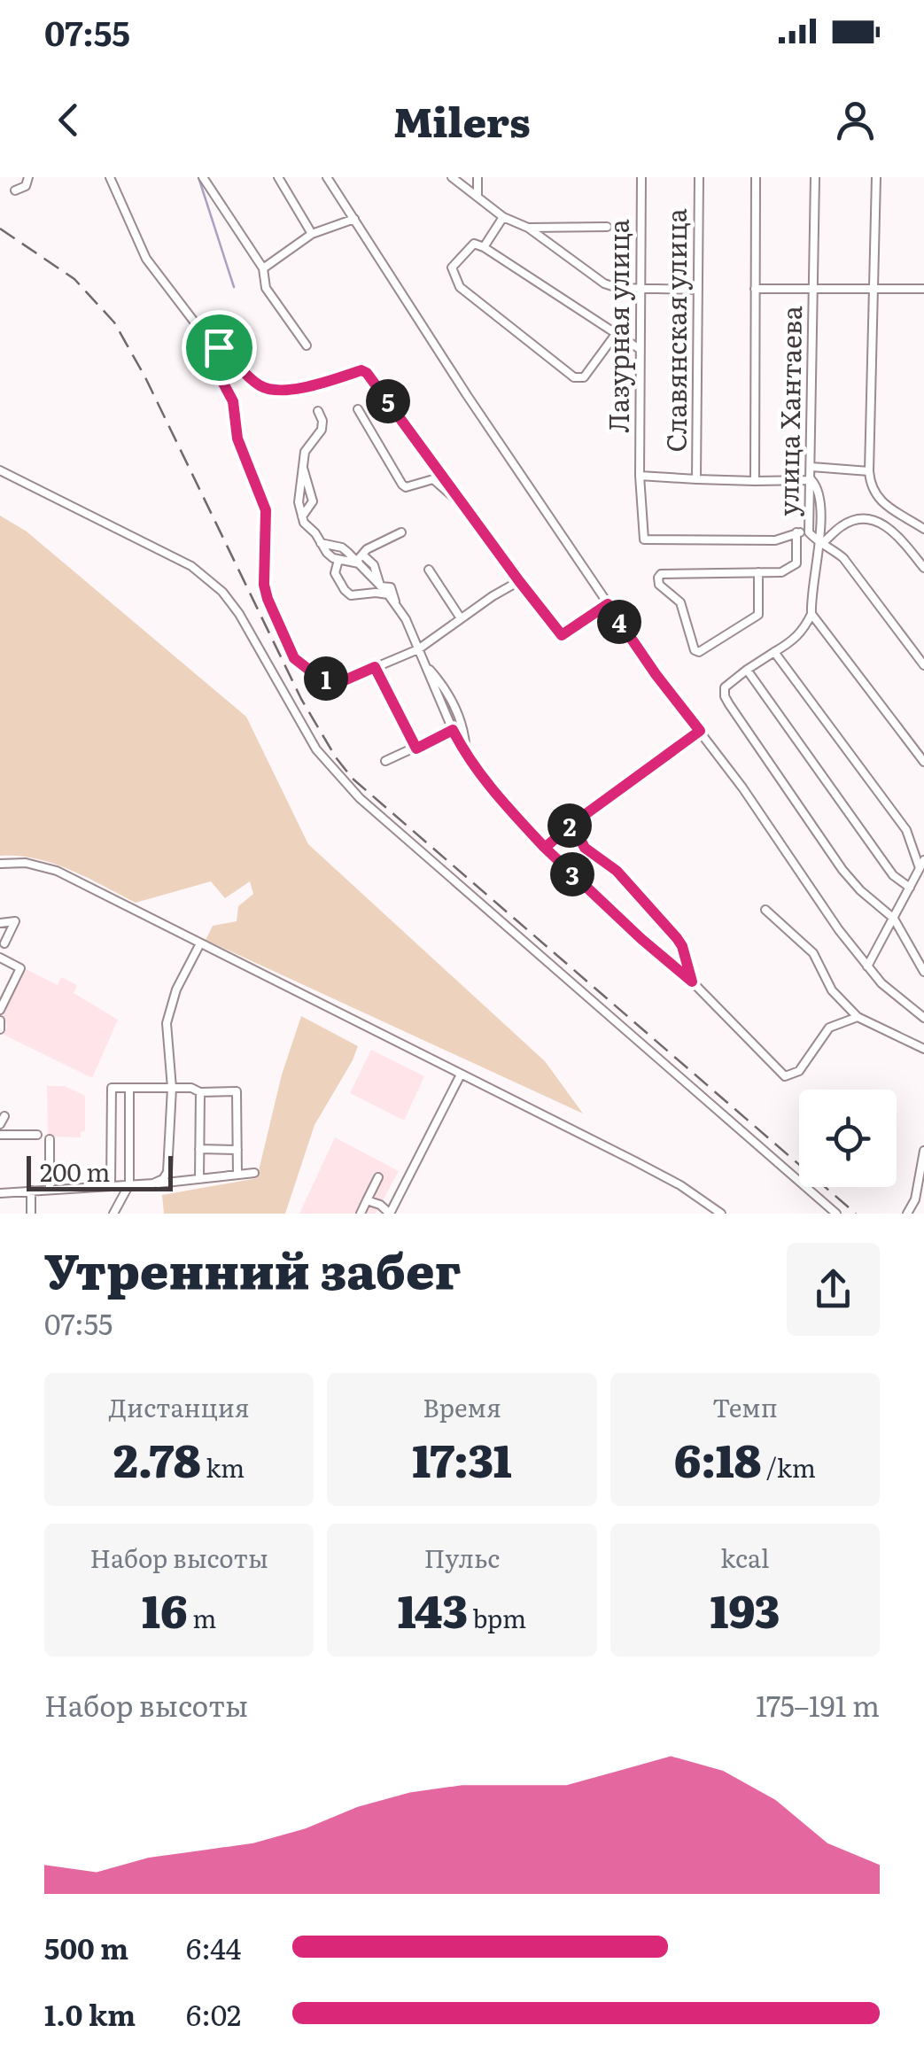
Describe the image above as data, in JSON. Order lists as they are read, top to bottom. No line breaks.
{"streets":{"street":["Лазурная улица","Славянская улица","улица Хантаева"]},"crossings":[["Лазурная улица","улица Хантаева"],["Славянская улица","улица Хантаева"]],"scale_bar":"200 m","page":{"status":"07:55","header":"Milers","pins":["5","4","1","2","3"],"scale":"200 m","heading":["Утренний забег","07:55"],"stats":[["Дистанция","2.78 km"],["Время","17:31"],["Темп","6:18 /km"],["Набор высоты","16 m"],["Пульс","143 bpm"],["kcal","193"]],"chart":["Набор высоты","175–191 m"],"list":[{"name":"500 m","note":"6:44"},{"name":"1.0 km","note":"6:02"}]}}
